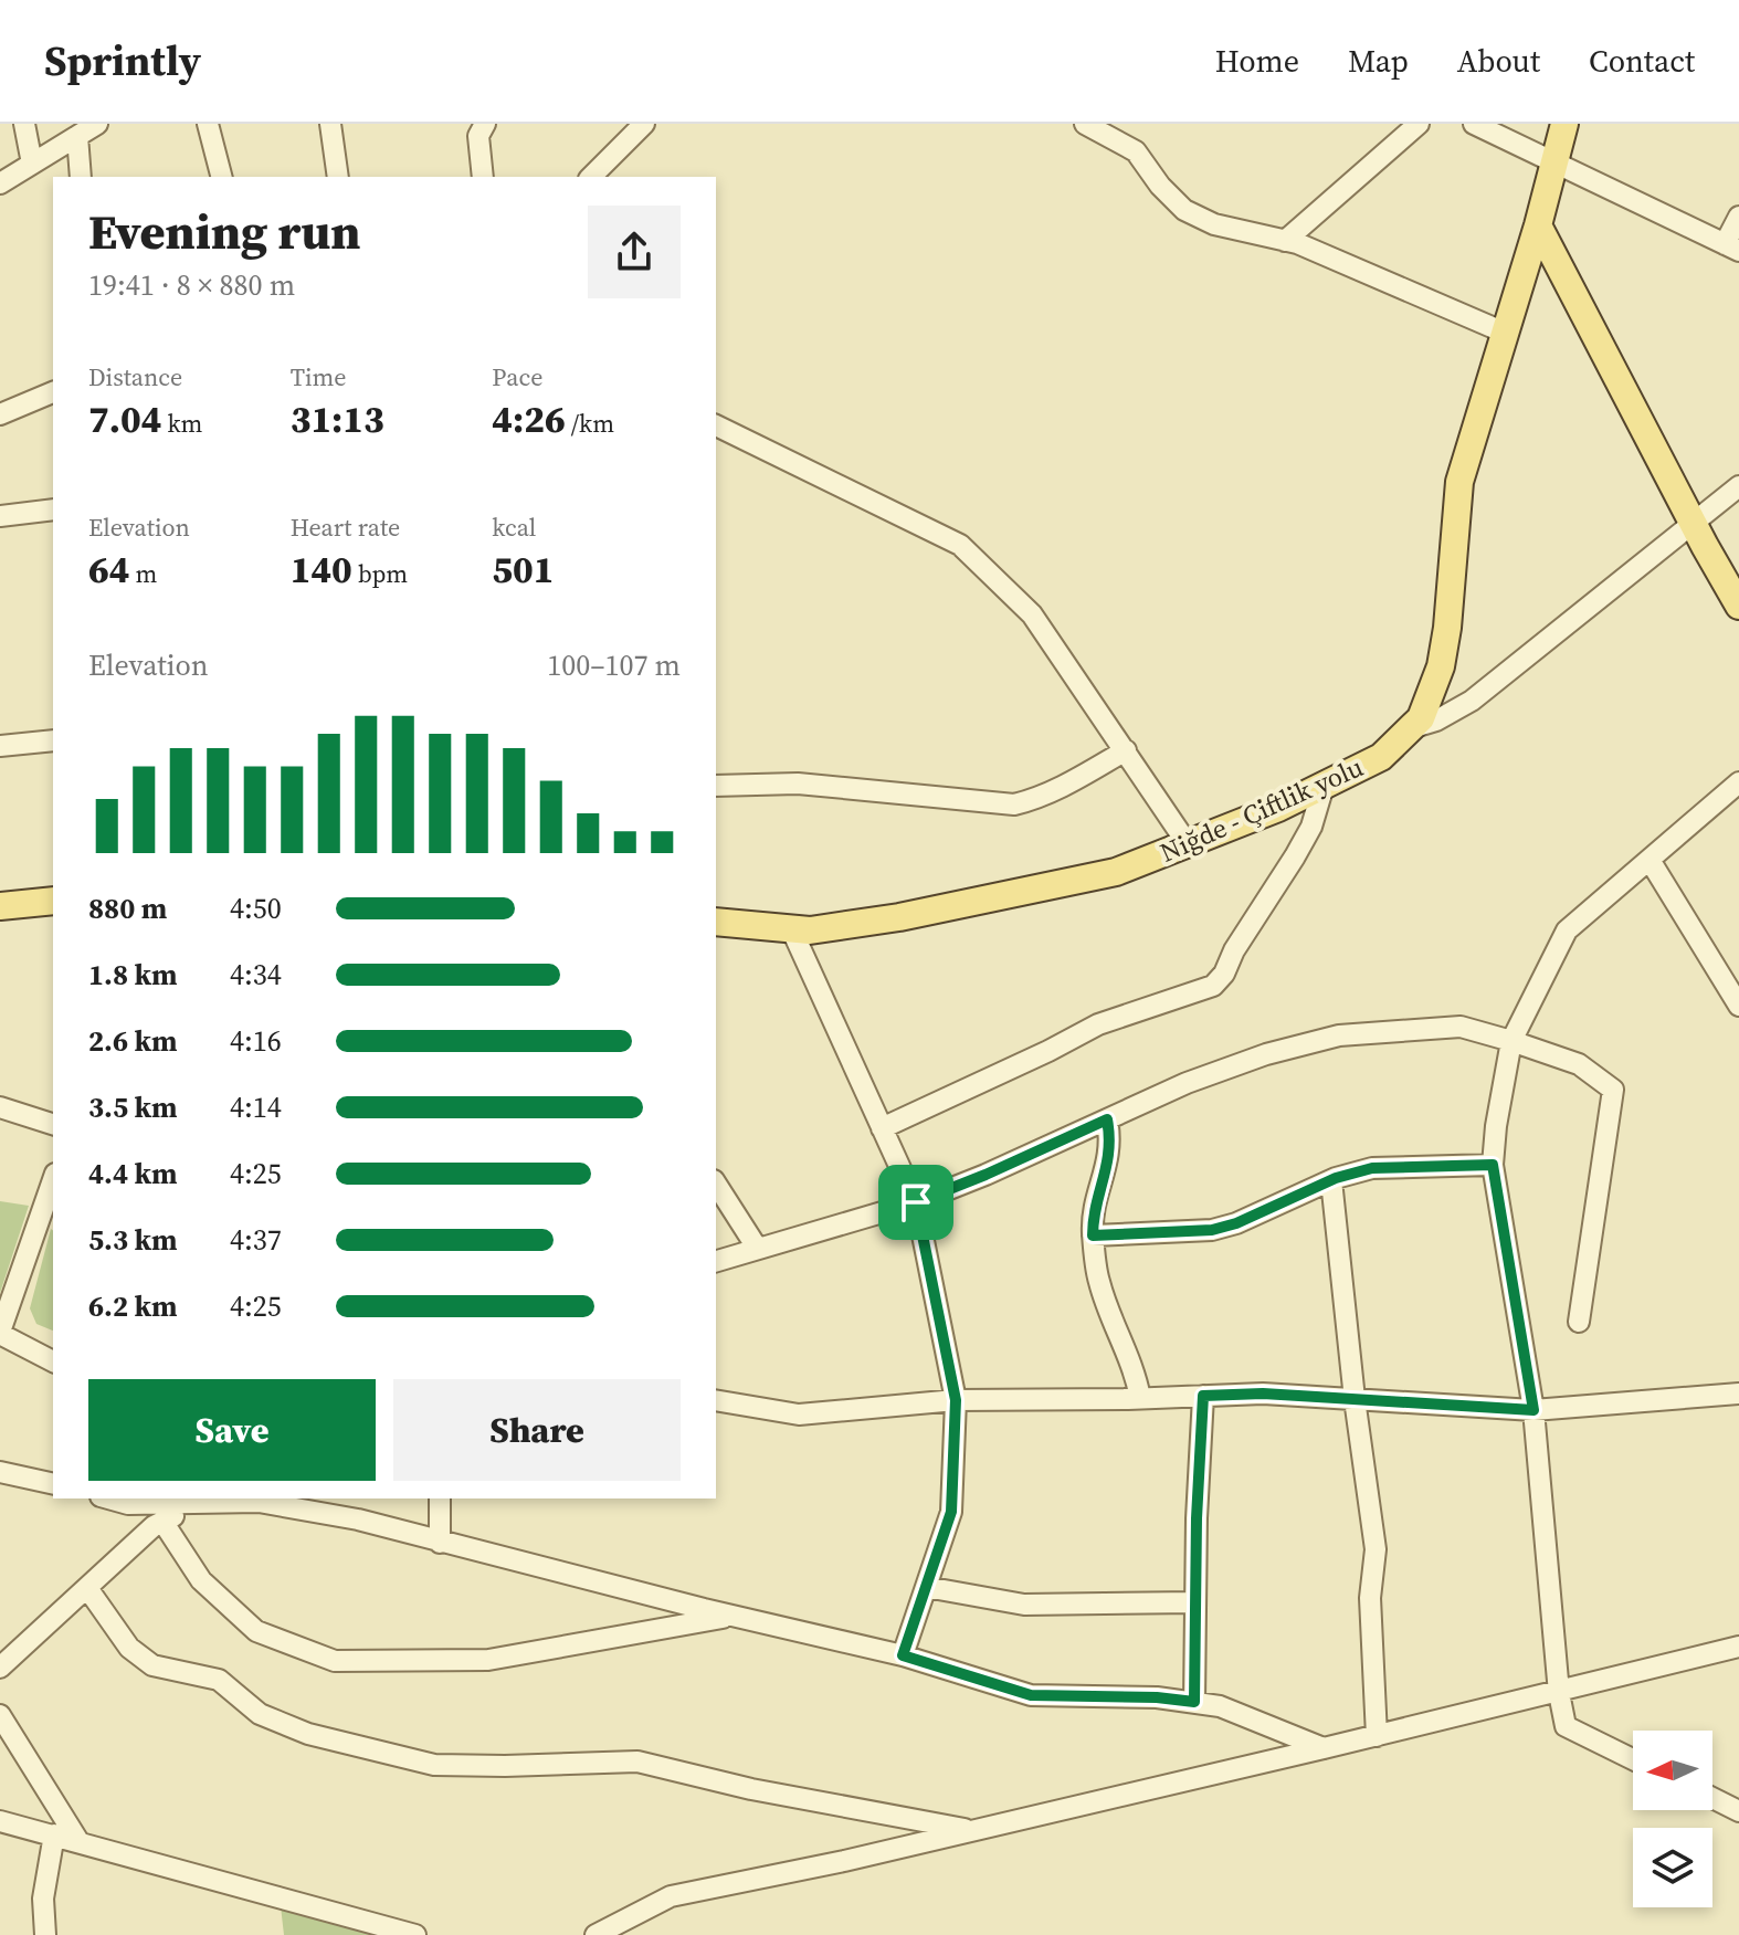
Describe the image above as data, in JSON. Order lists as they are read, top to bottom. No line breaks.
{"streets":{"main road":["Niğde - Çiftlik yolu"]},"north":"left","page":{"header":"Sprintly","nav":["Home","Map","About","Contact"],"heading":["Evening run","19:41 · 8 × 880 m"],"stats":[["Distance","7.04 km"],["Time","31:13"],["Pace","4:26 /km"],["Elevation","64 m"],["Heart rate","140 bpm"],["kcal","501"]],"chart":["Elevation","100–107 m"],"list":[{"name":"880 m","note":"4:50"},{"name":"1.8 km","note":"4:34"},{"name":"2.6 km","note":"4:16"},{"name":"3.5 km","note":"4:14"},{"name":"4.4 km","note":"4:25"},{"name":"5.3 km","note":"4:37"},{"name":"6.2 km","note":"4:25"}],"buttons":["Save","Share"]}}
